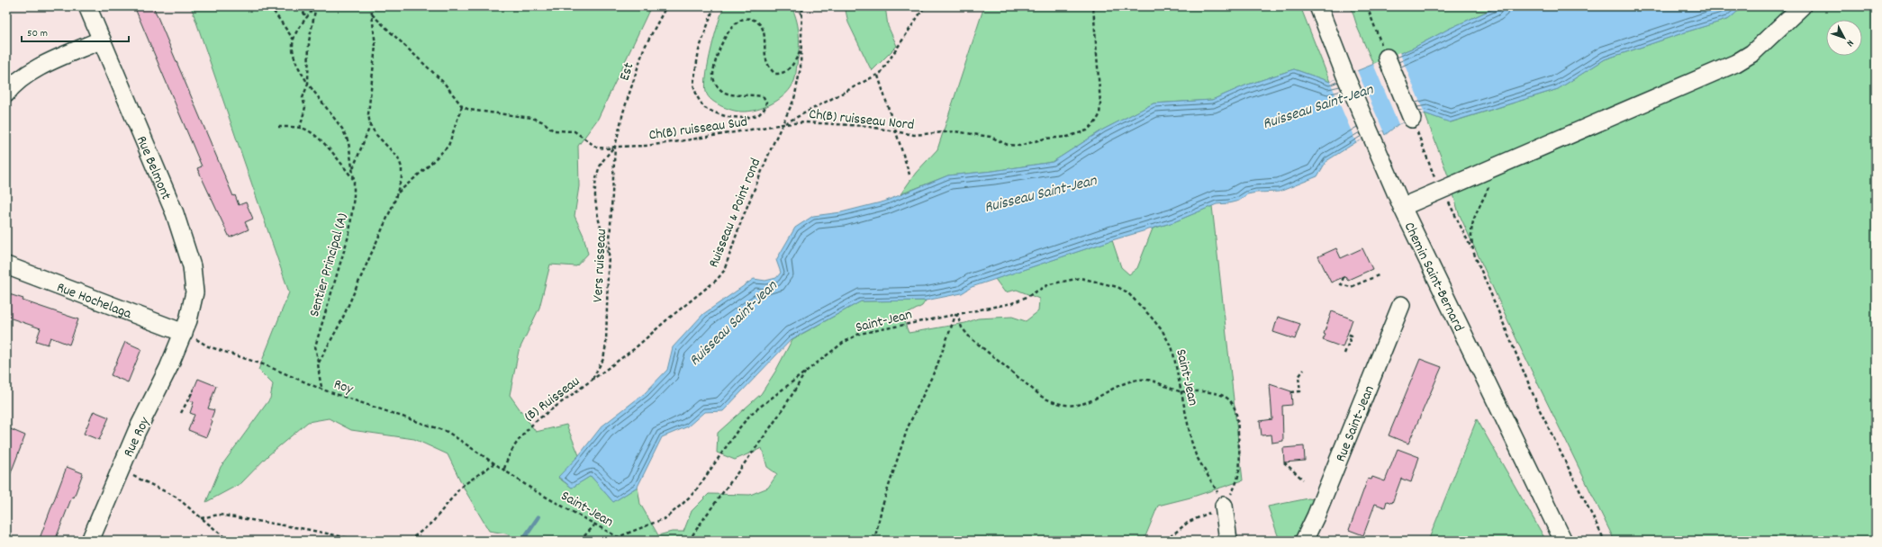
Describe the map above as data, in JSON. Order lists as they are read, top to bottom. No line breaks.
{"streets":{"street":["Rue Belmont","Chemin Saint-Bernard","Rue Hochelaga","Rue Saint-Jean","Rue Roy"],"path":["Est","Ch(B) ruisseau Nord","Ch(B) ruisseau Sud","Ruisseau & Point rond","Sentier Principal (A)","Vers ruisseau","Saint-Jean","Roy","(B) Ruisseau"]},"crossings":[["Est","Ch(B) ruisseau Sud"],["Est","Vers ruisseau"],["Ch(B) ruisseau Nord","Ch(B) ruisseau Sud"],["Ch(B) ruisseau Nord","Ruisseau & Point rond"],["Ch(B) ruisseau Sud","Ruisseau & Point rond"],["Ch(B) ruisseau Sud","Vers ruisseau"],["Rue Belmont","Rue Hochelaga"],["Rue Belmont","Roy"],["Rue Belmont","Rue Roy"],["Ruisseau & Point rond","Vers ruisseau"],["Ruisseau & Point rond","(B) Ruisseau"],["Sentier Principal (A)","Roy"],["Vers ruisseau","(B) Ruisseau"],["Rue Hochelaga","Roy"],["Rue Hochelaga","Rue Roy"],["Saint-Jean","Roy"],["Saint-Jean","(B) Ruisseau"],["Roy","Rue Roy"]],"water":["Ruisseau Saint-Jean"],"scale_bar":"50 m","north":"bottom right"}
